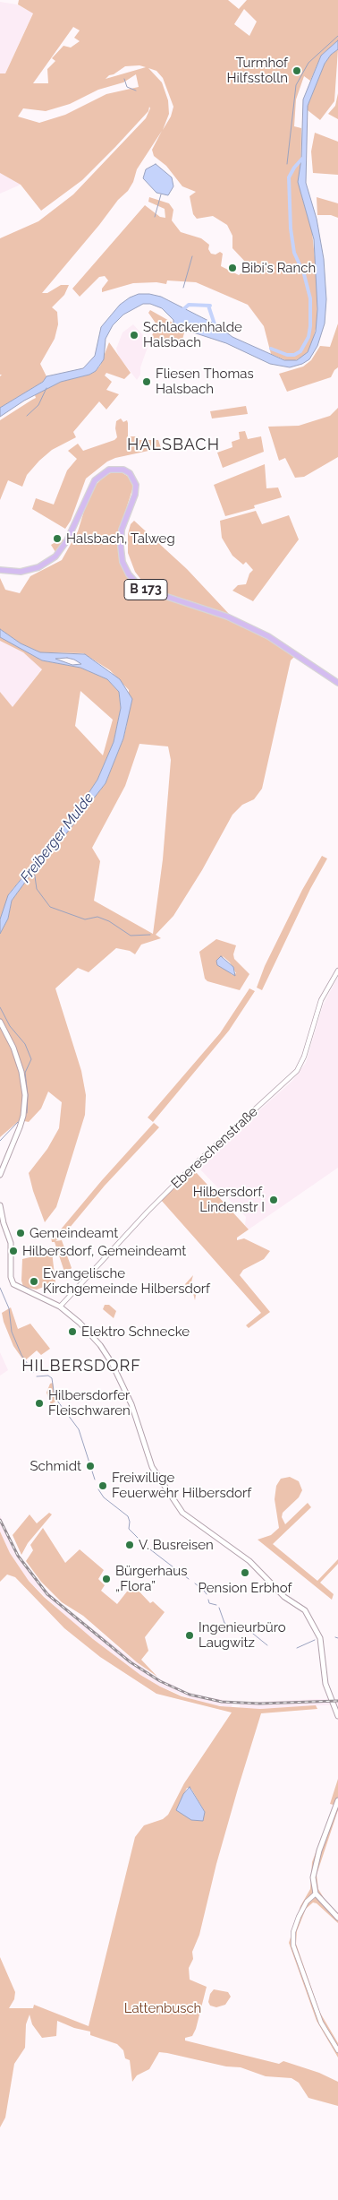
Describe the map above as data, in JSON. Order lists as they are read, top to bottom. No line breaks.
{"streets":{"main road":["B 173"],"street":["Ebereschenstraße"]},"districts":["HALSBACH","HILBERSDORF"],"water":["Freiberger Mulde"],"parks":["Lattenbusch"],"places":["Turmhof Hilfsstolln","Bibi's Ranch","Schlackenhalde Halsbach","Fliesen Thomas Halsbach","Halsbach, Talweg","Hilbersdorf, Lindenstr I","Gemeindeamt","Hilbersdorf, Gemeindeamt","Evangelische Kirchgemeinde Hilbersdorf","Elektro Schnecke","Hilbersdorfer Fleischwaren","Schmidt","Freiwillige Feuerwehr Hilbersdorf","V. Busreisen","Pension Erbhof","Bürgerhaus „Flora”","Ingenieurbüro Laugwitz"]}
